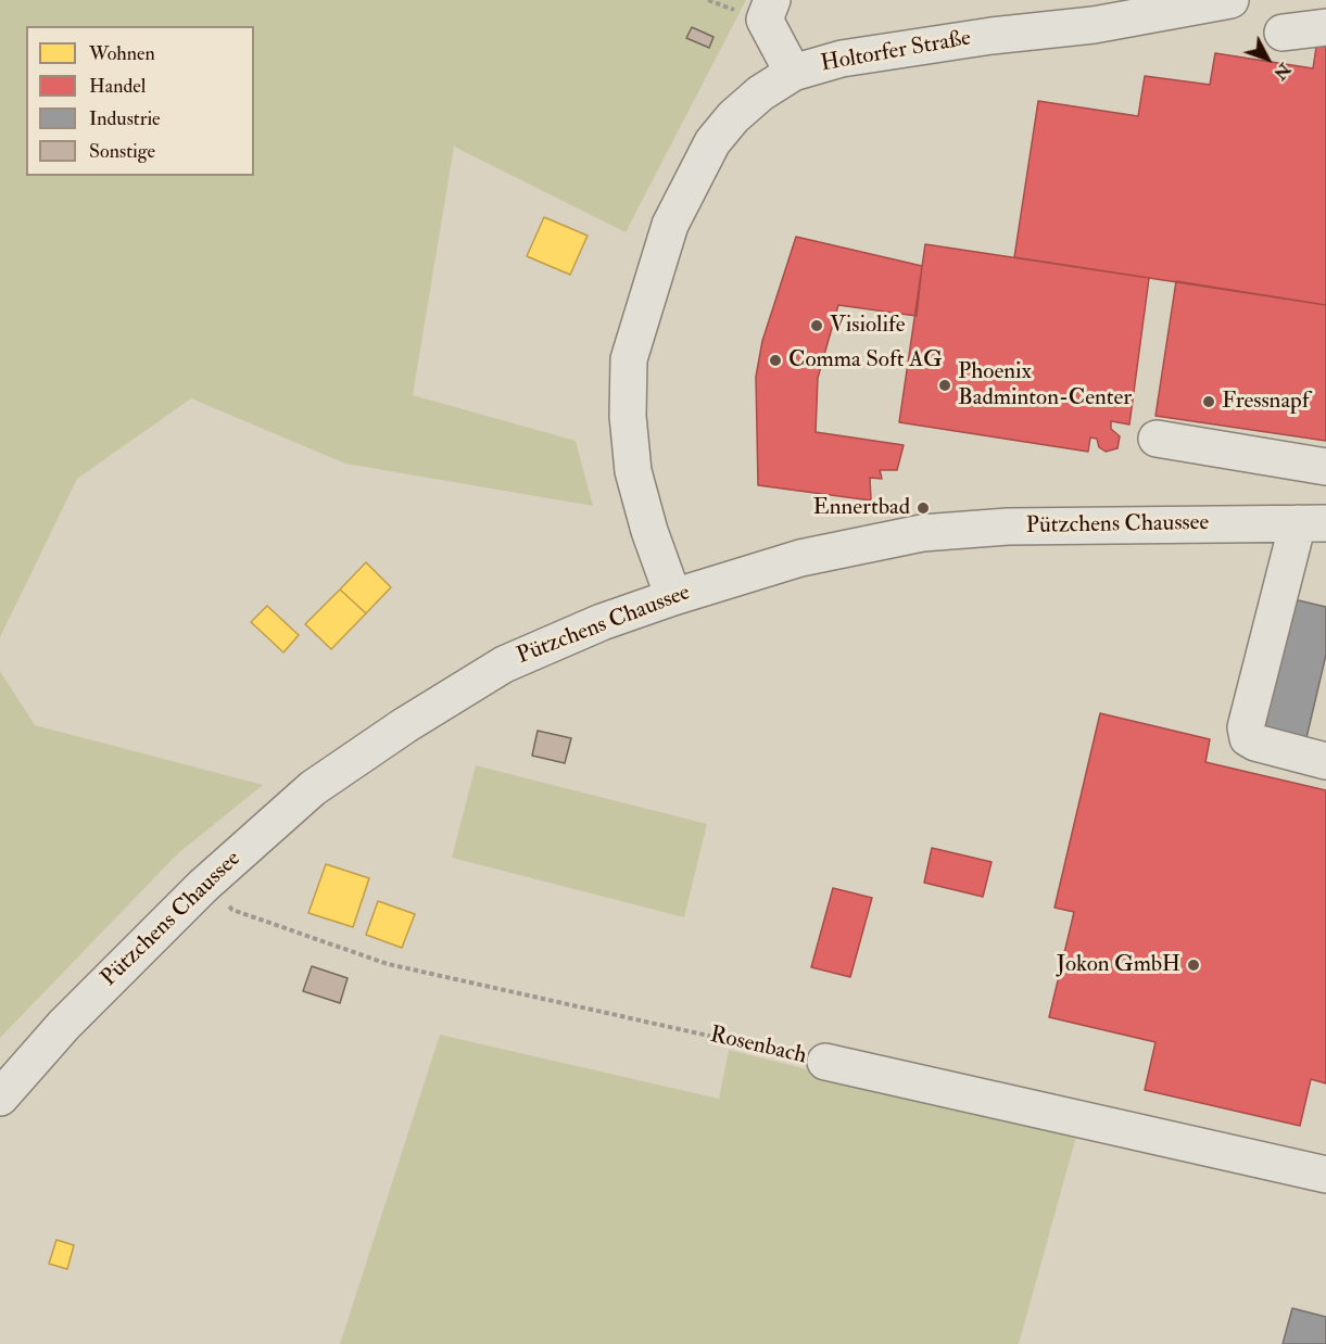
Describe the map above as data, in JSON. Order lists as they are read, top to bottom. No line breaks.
{"streets":{"street":["Holtorfer Straße","Pützchens Chaussee","Rosenbach"]},"crossings":[["Holtorfer Straße","Pützchens Chaussee"],["Pützchens Chaussee","Rosenbach"]],"places":["Visiolife","Comma Soft AG","Phoenix Badminton-Center","Fressnapf","Ennertbad","Jokon GmbH"],"legend":["Wohnen","Handel","Industrie","Sonstige"],"north":"bottom right"}
